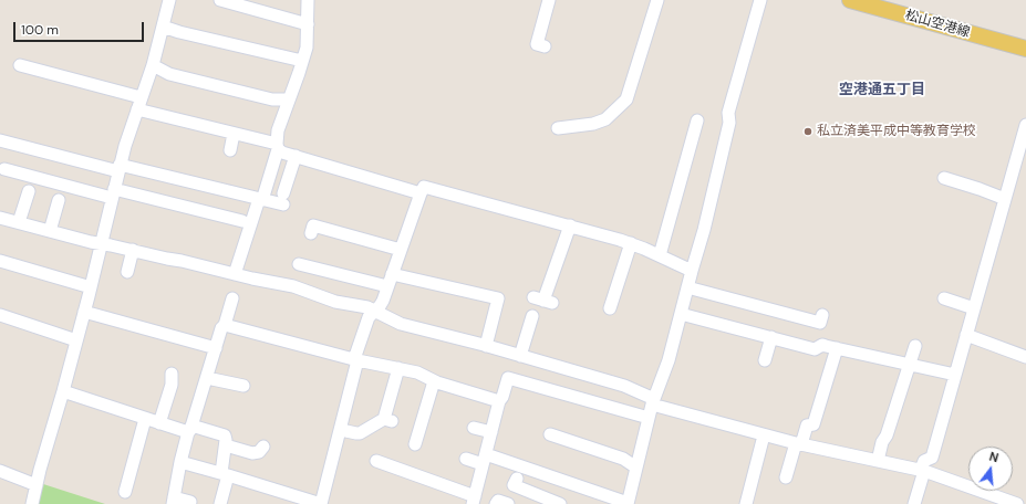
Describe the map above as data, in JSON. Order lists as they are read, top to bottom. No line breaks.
{"streets":{"main road":["松山空港線"]},"districts":["空港通五丁目"],"places":["私立済美平成中等教育学校"],"scale_bar":"100 m","north":"top"}
